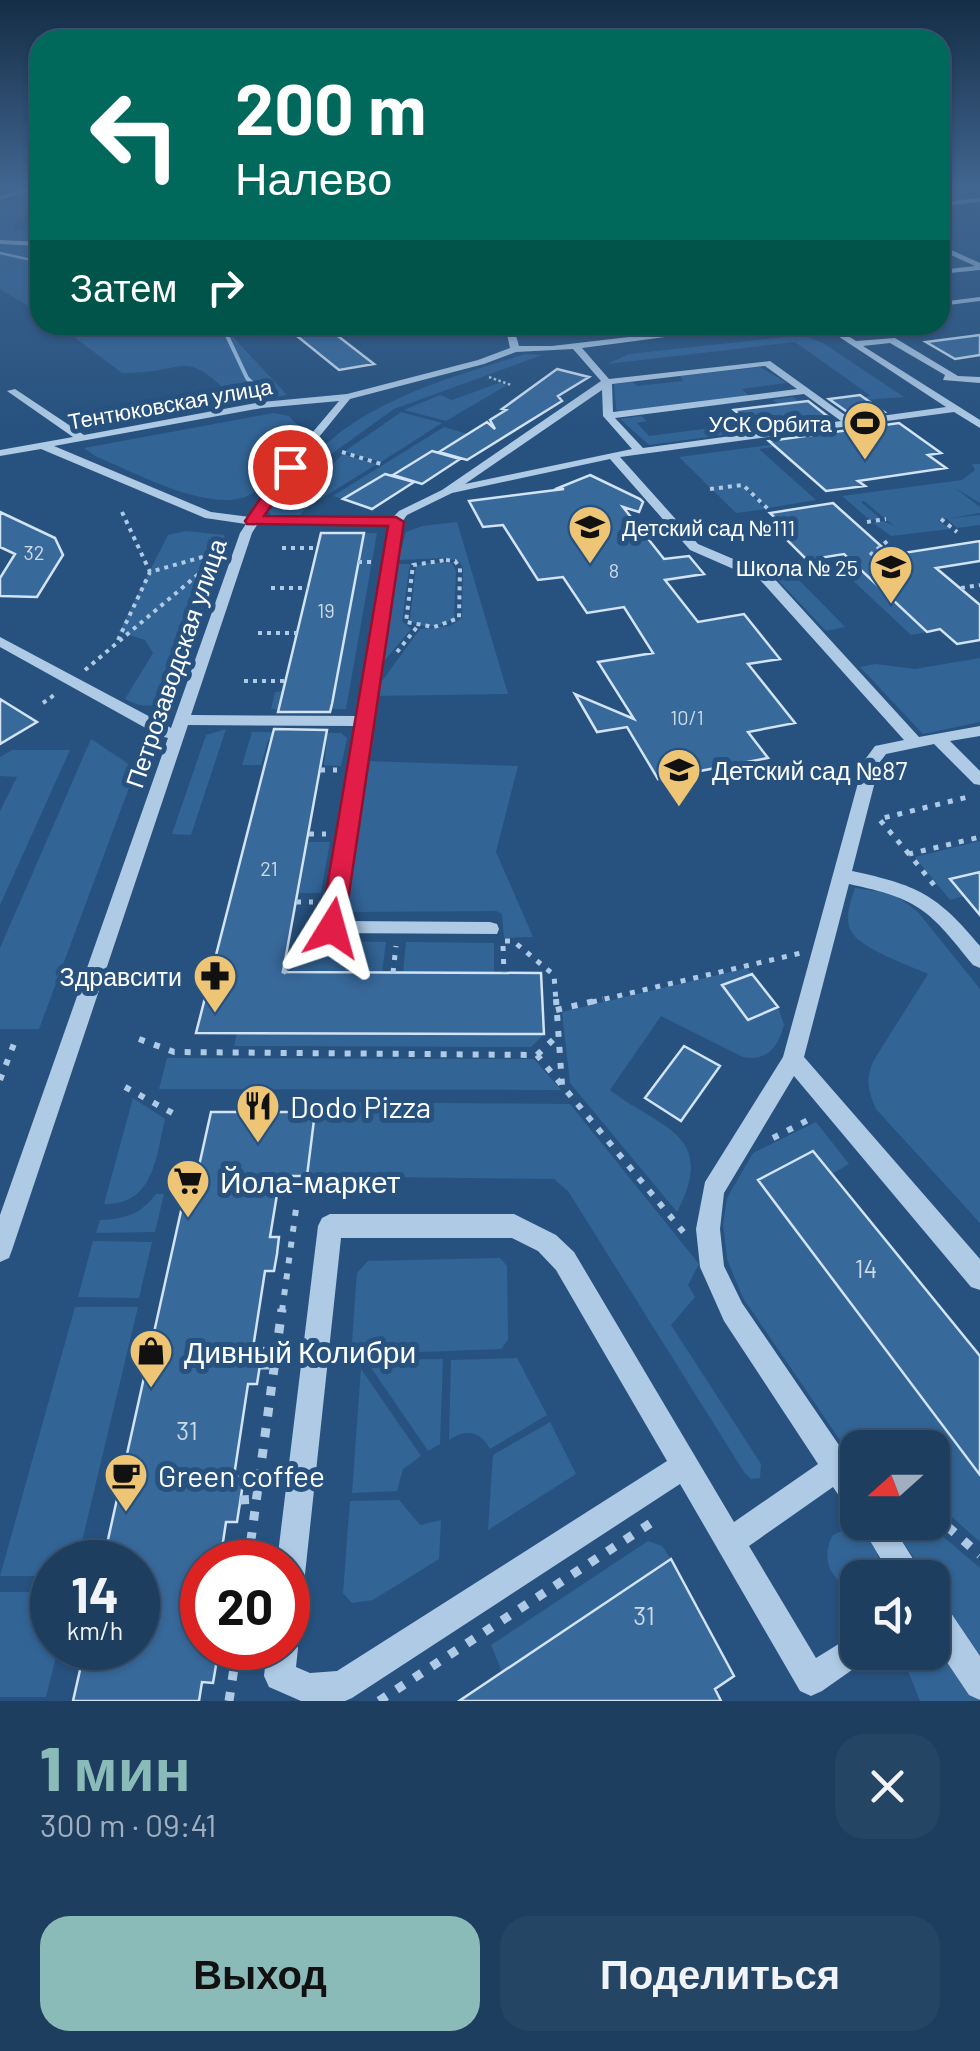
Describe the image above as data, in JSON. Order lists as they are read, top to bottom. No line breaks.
{"streets":{"street":["Тентюковская улица","Петрозаводская улица"]},"crossings":[["Тентюковская улица","Петрозаводская улица"]],"places":{"sports":["УСК Орбита"],"school or university":["Детский сад №111","Школа № 25","Детский сад №87"],"pharmacy":["Здравсити"],"restaurant":["Dodo Pizza"],"supermarket":["Йола-маркет"],"shop":["Дивный Колибри"],"cafe":["Green coffee"]},"house_numbers":["32","8","19","10/1","21","14","31","31"],"north":"left","page":{"turn":["200 m","Налево"],"then":"Затем","speed":"14 km/h","limit":"20","heading":["1 мин","300 m · 09:41"],"buttons":["Выход","Поделиться"]}}
